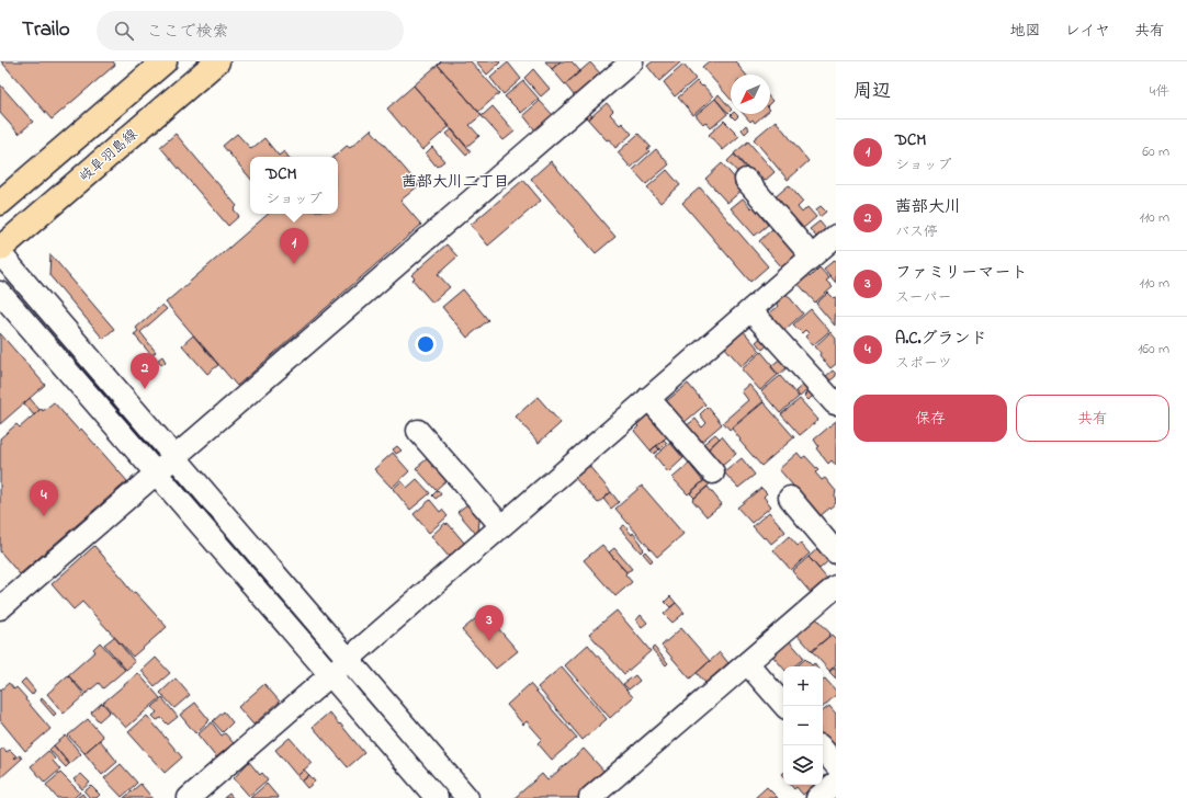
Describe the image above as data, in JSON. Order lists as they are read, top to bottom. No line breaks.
{"streets":{"main road":["岐阜羽島線"]},"districts":["茜部大川二丁目"],"north":"bottom left","page":{"header":"Trailo","search":"ここで検索","nav":["地図","レイヤ","共有"],"heading":["周辺","4件"],"list":[{"mark":"1","name":"DCM","note":"ショップ","value":"60 m"},{"mark":"2","name":"茜部大川","note":"バス停","value":"110 m"},{"mark":"3","name":"ファミリーマート","note":"スーパー","value":"110 m"},{"mark":"4","name":"A.C.グランド","note":"スポーツ","value":"160 m"}],"popup":["DCM","ショップ"],"pins":["1","2","4","3"],"buttons":["保存","共有"],"map_buttons":["+","−"]}}
